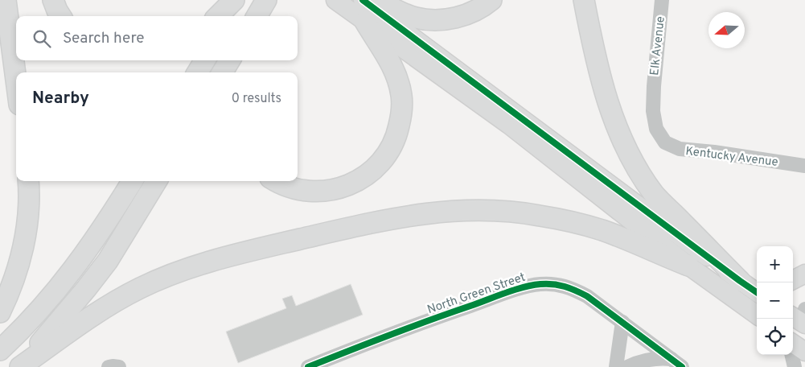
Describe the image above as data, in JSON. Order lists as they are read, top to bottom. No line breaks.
{"streets":{"street":["Elk Avenue","Kentucky Avenue","North Green Street"]},"crossings":[["Elk Avenue","Kentucky Avenue"]],"north":"left","page":{"search":"Search here","heading":["Nearby","0 results"],"map_buttons":["+","−"]}}
